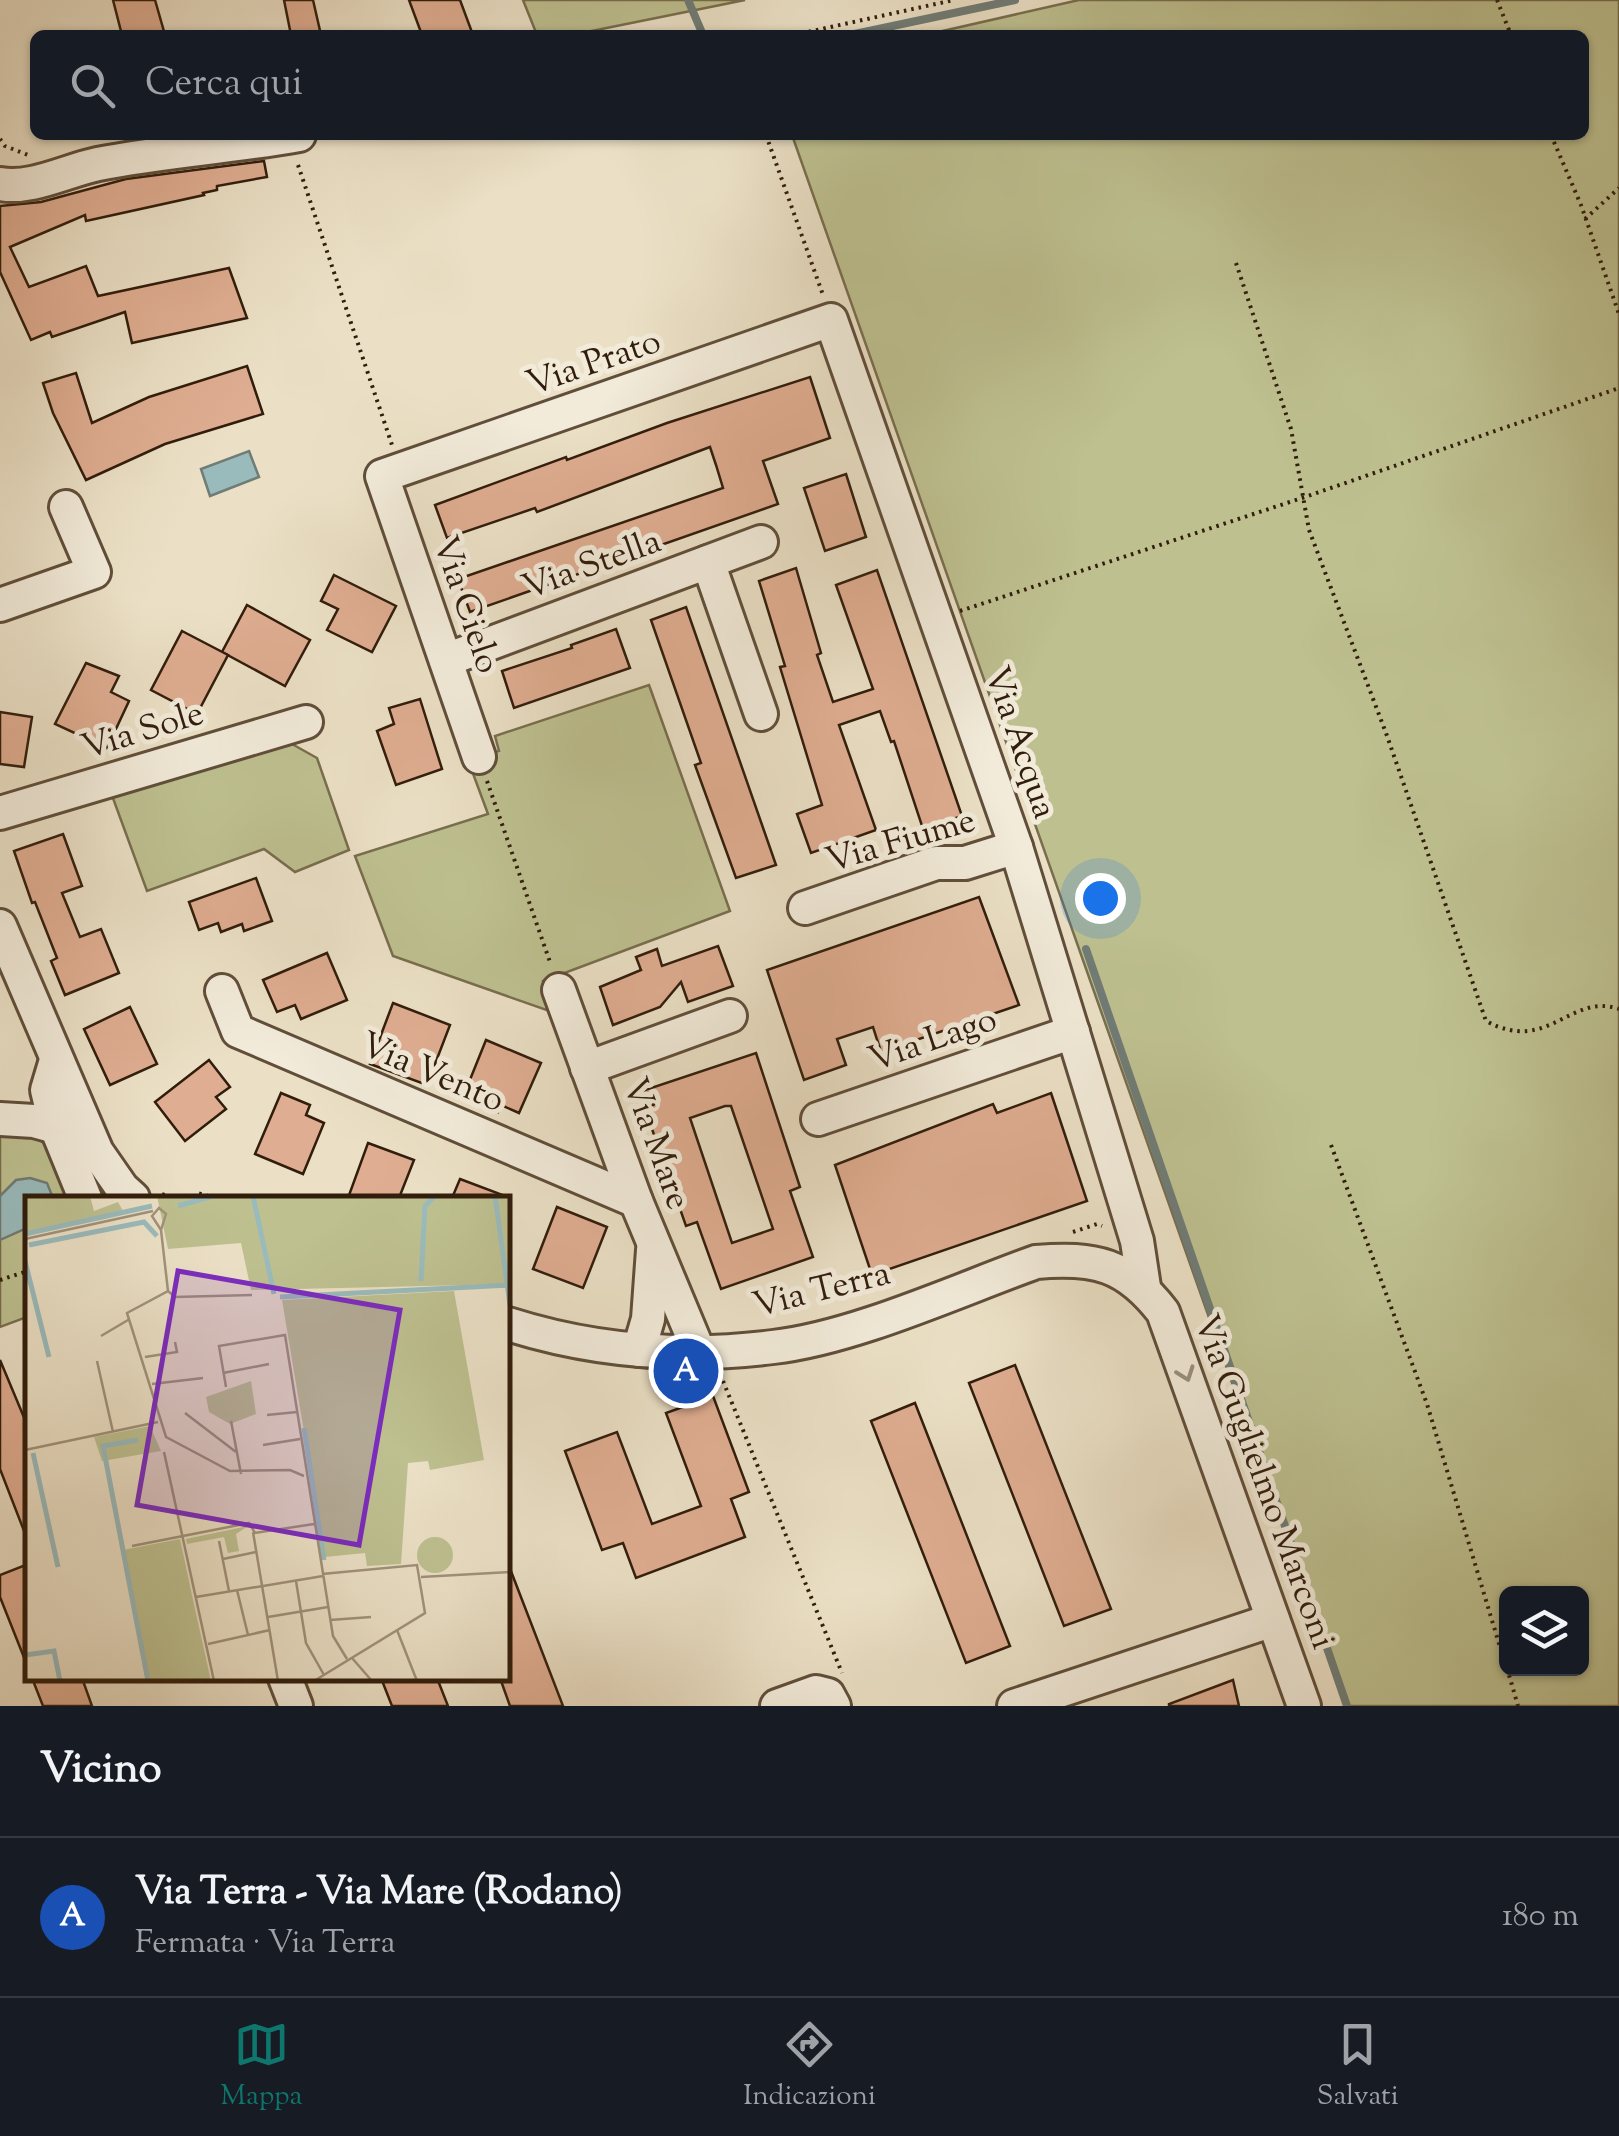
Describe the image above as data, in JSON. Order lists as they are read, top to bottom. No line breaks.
{"streets":{"street":["Via Prato","Via Stella","Via Cielo","Via Sole","Via Acqua","Via Fiume","Via Lago","Via Vento","Via Mare","Via Terra","Via Guglielmo Marconi"]},"crossings":[["Via Prato","Via Cielo"],["Via Prato","Via Acqua"],["Via Stella","Via Cielo"],["Via Acqua","Via Fiume"],["Via Acqua","Via Lago"],["Via Acqua","Via Terra"],["Via Acqua","Via Guglielmo Marconi"],["Via Vento","Via Mare"],["Via Mare","Via Terra"],["Via Terra","Via Guglielmo Marconi"]],"one_way":["Via Guglielmo Marconi"],"page":{"search":"Cerca qui","pins":"A","heading":"Vicino","list":[{"mark":"A","name":"Via Terra - Via Mare (Rodano)","note":"Fermata · Via Terra","value":"180 m"}],"nav":["Mappa","Indicazioni","Salvati"]}}
